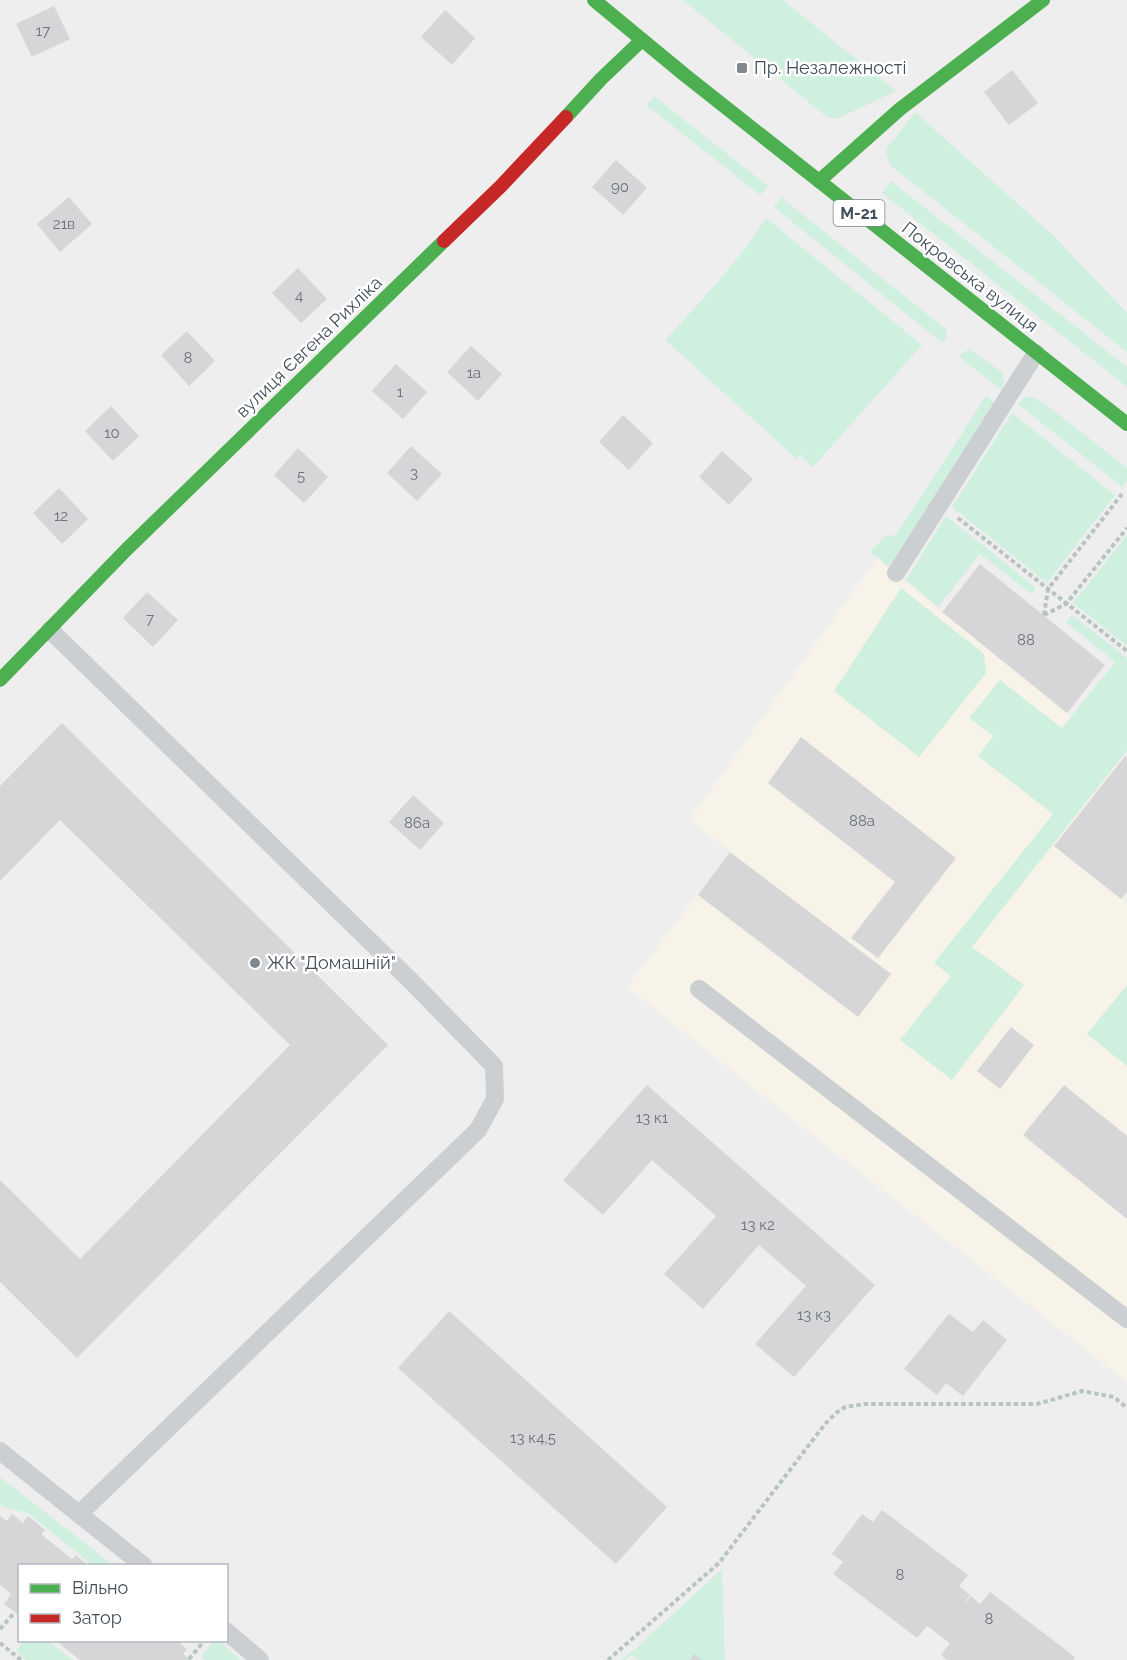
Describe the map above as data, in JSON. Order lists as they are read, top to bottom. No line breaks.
{"streets":{"main road":["М-21","Покровська вулиця","вулиця Євгена Рихліка"]},"crossings":[["Покровська вулиця","вулиця Євгена Рихліка"]],"places":{"transit":["Пр. Незалежності"],"other":["ЖК \"Домашній\""]},"house_numbers":["17","90","21в","4","8","1а","1","10","3","5","12","7","88","88а","86а","13 к1","13 к2","13 к3","13 к4,5","8","8"],"legend":["Вільно","Затор"]}
